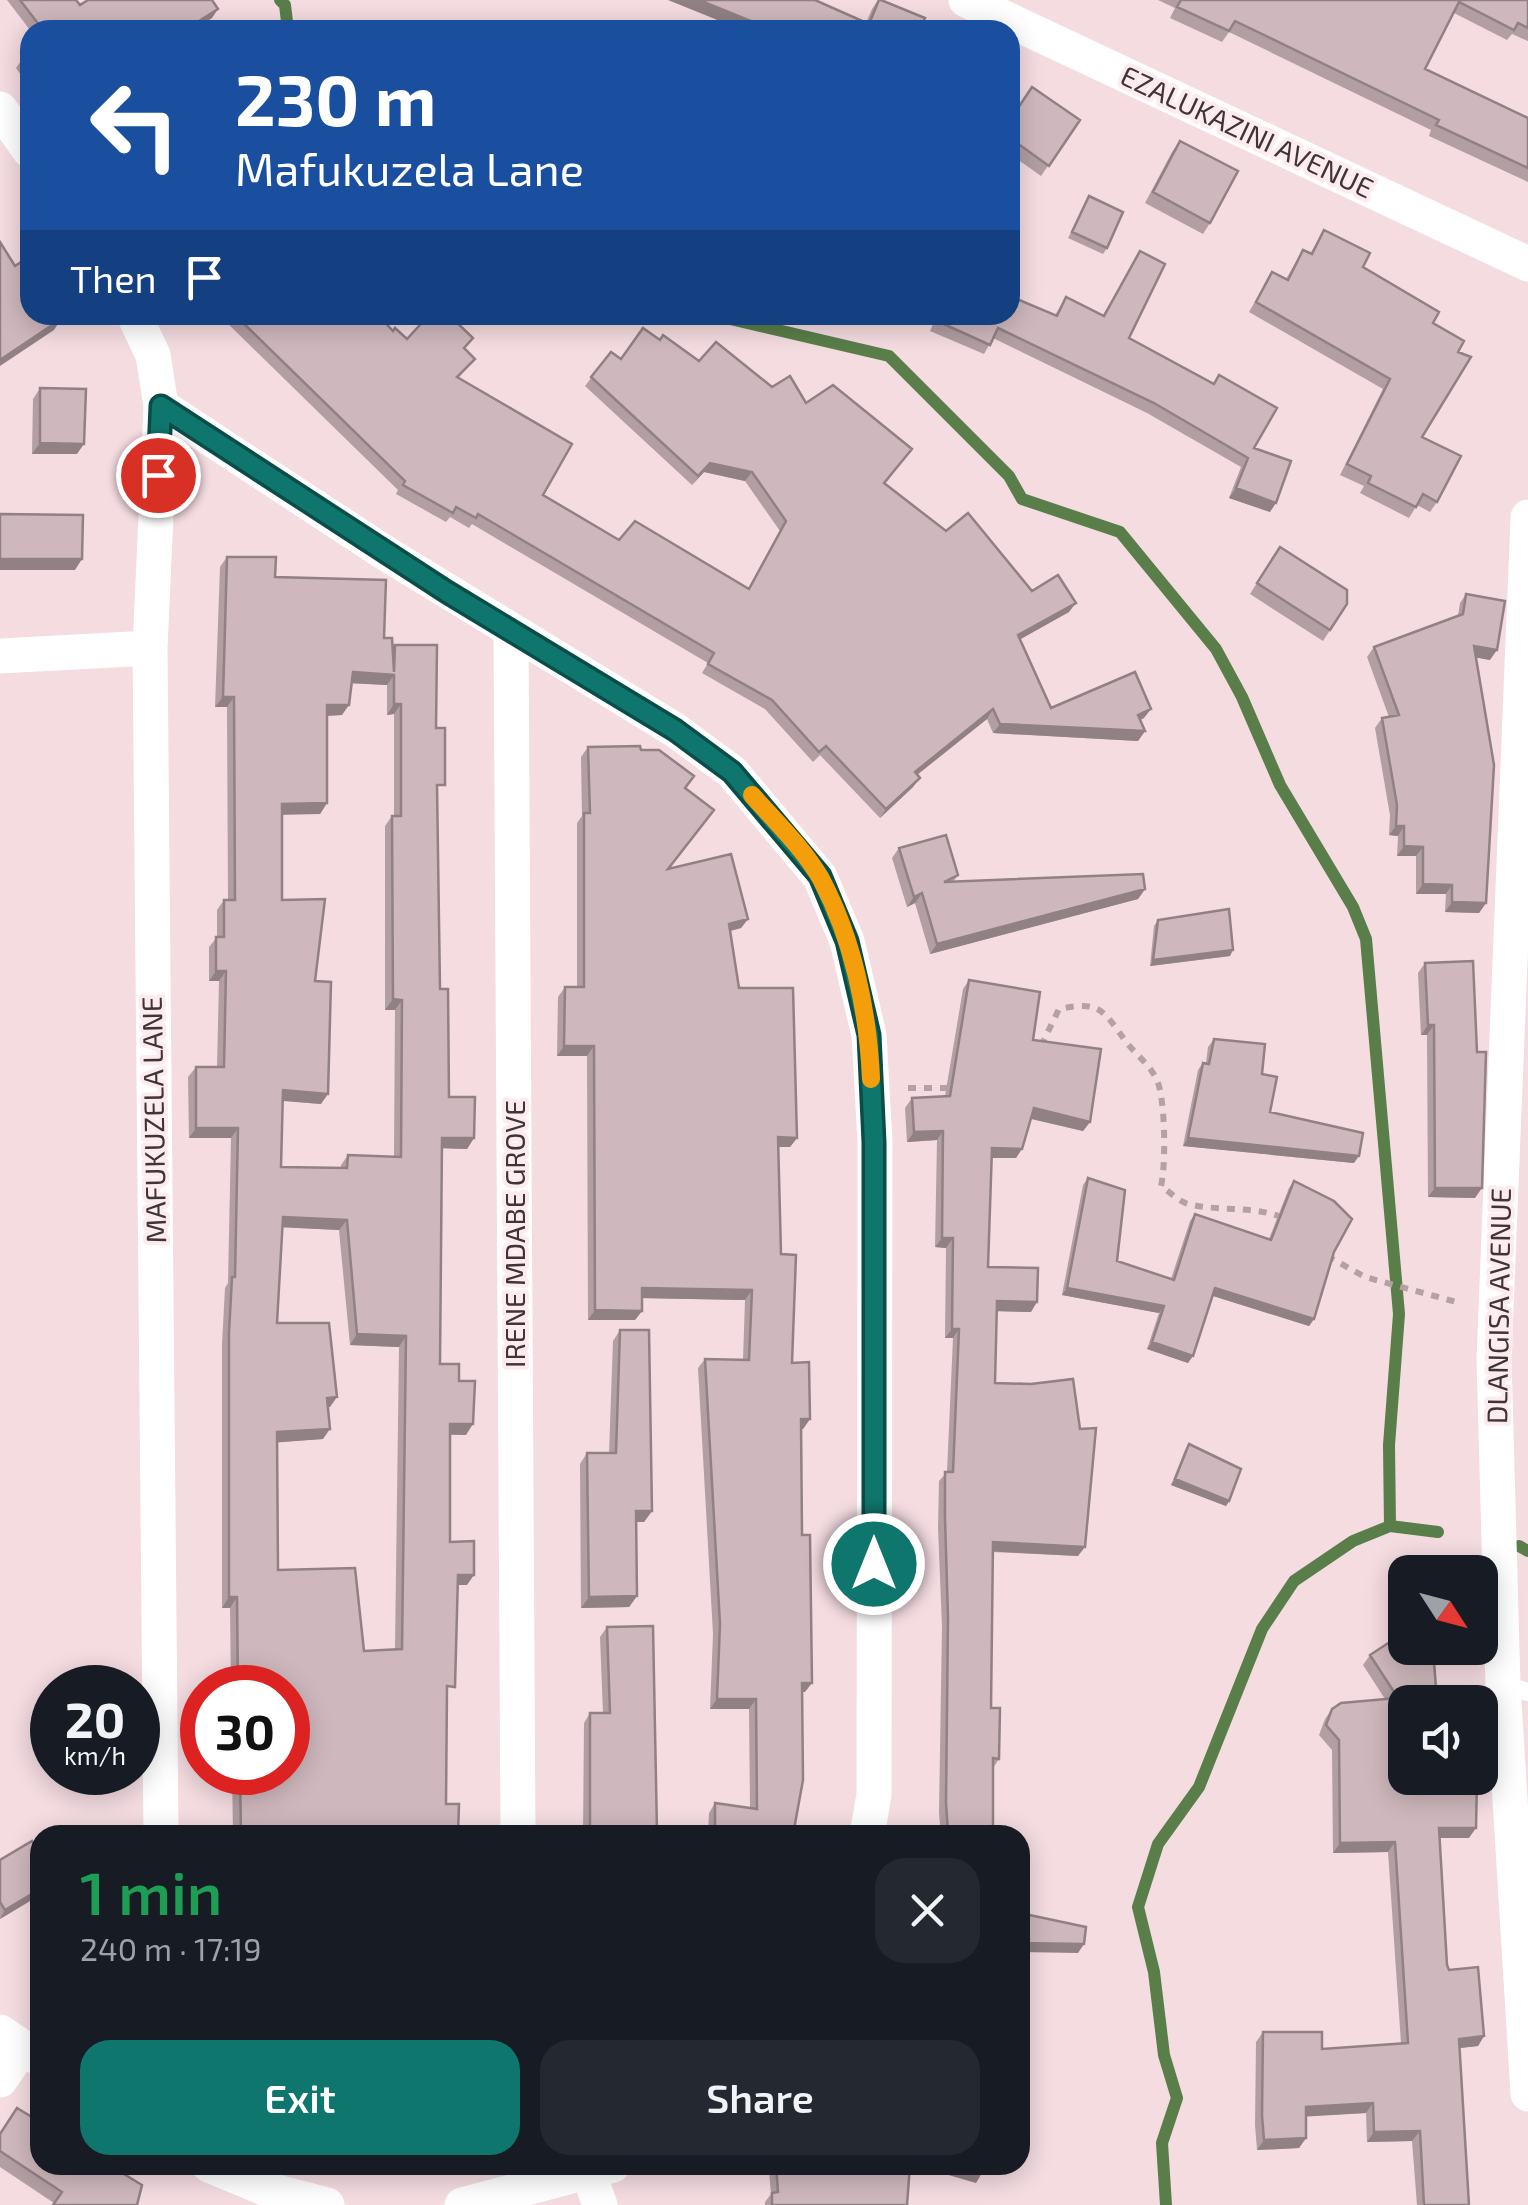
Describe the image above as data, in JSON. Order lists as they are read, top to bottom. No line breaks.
{"streets":{"street":["EZALUKAZINI AVENUE","MAFUKUZELA LANE","IRENE MDABE GROVE","DLANGISA AVENUE"]},"north":"bottom right","page":{"turn":["230 m","Mafukuzela Lane"],"then":"Then","speed":"20 km/h","limit":"30","heading":["1 min","240 m · 17:19"],"buttons":["Exit","Share"]}}
